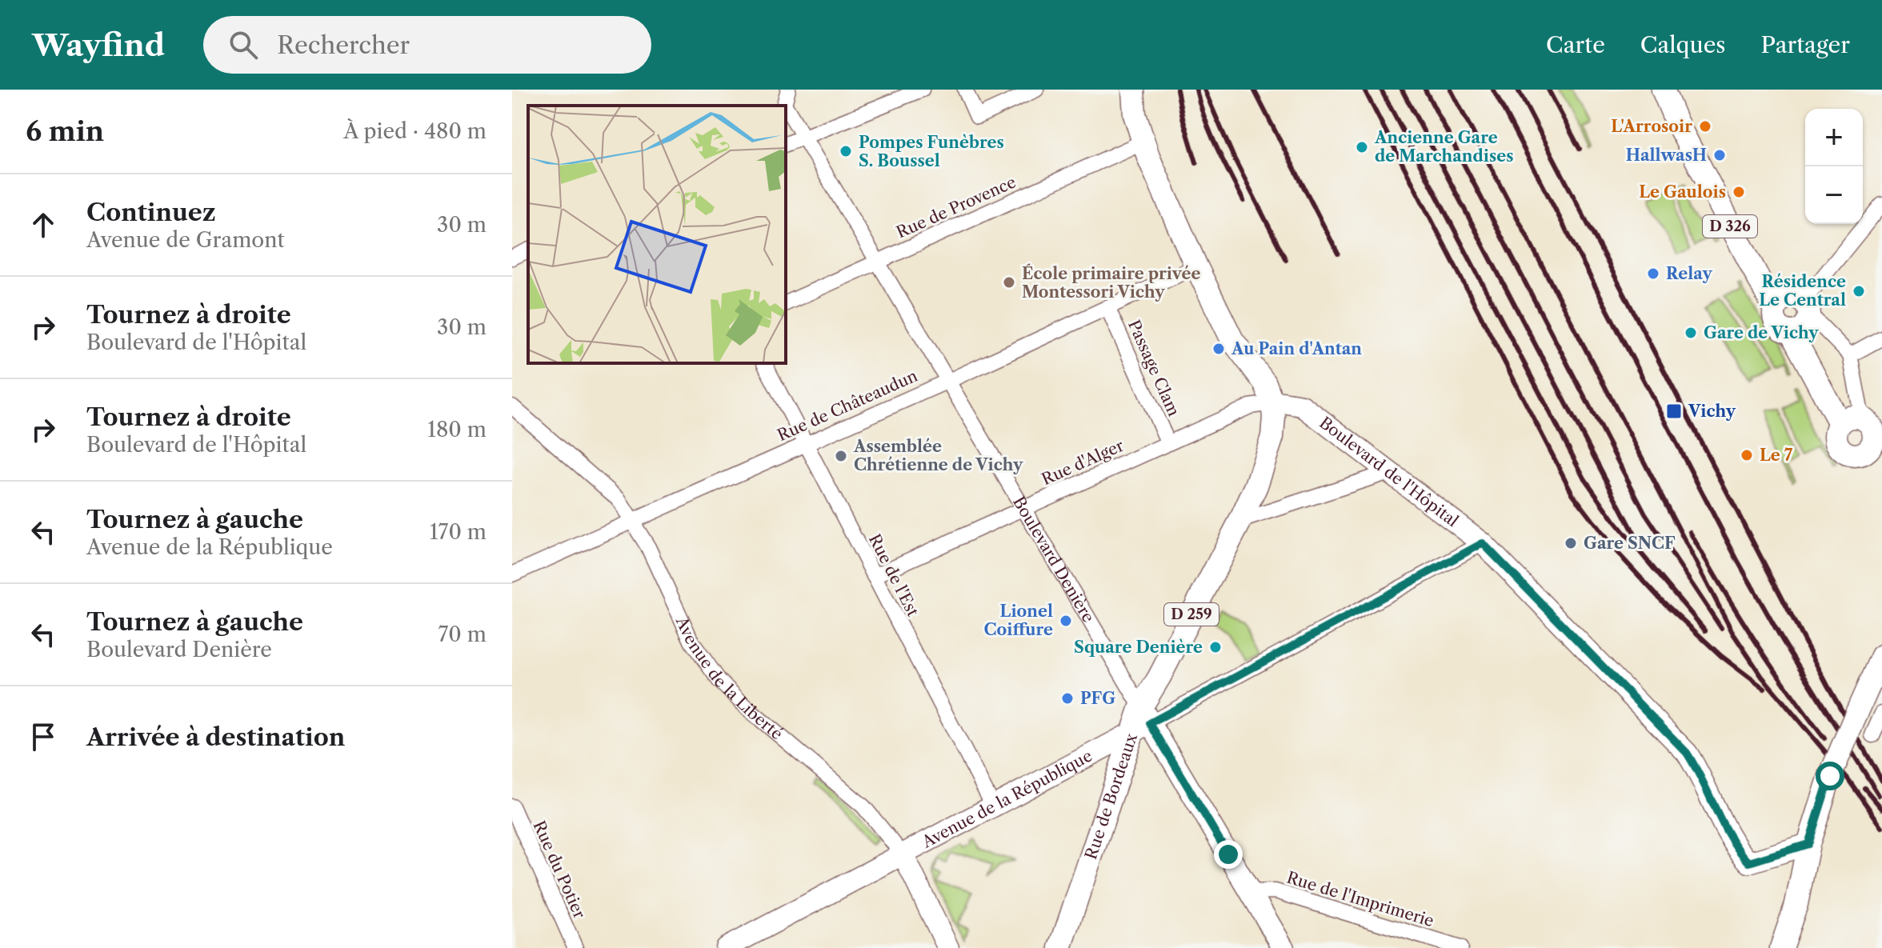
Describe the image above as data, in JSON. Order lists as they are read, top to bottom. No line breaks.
{"streets":{"main road":["D 326","D 259","Rue de Bordeaux"],"street":["Rue de Provence","Passage Clam","Rue de Châteaudun","Rue d'Alger","Boulevard de l'Hôpital","Boulevard Denière","Rue de l'Est","Avenue de la Liberté","Avenue de la République","Rue du Potier","Rue de l'Imprimerie"]},"crossings":[["Rue de Provence","Boulevard Denière"],["Passage Clam","Rue de Châteaudun"],["Passage Clam","Rue d'Alger"],["Rue de Châteaudun","Boulevard Denière"],["Rue de Châteaudun","Rue de l'Est"],["Rue de Châteaudun","Avenue de la Liberté"],["Rue d'Alger","Boulevard de l'Hôpital"],["Rue d'Alger","Boulevard Denière"],["Rue d'Alger","Rue de l'Est"],["Rue d'Alger","Rue de Bordeaux"],["Boulevard de l'Hôpital","Rue de Bordeaux"],["Boulevard de l'Hôpital","Avenue de la République"],["Boulevard Denière","Rue de Bordeaux"],["Boulevard Denière","Avenue de la République"],["Boulevard Denière","Rue de l'Imprimerie"],["Rue de l'Est","Avenue de la République"],["Avenue de la Liberté","Avenue de la République"],["Rue de Bordeaux","Avenue de la République"]],"places":{"other":["L'Arrosoir","Ancienne Gare de Marchandises","Pompes Funèbres S. Boussel","HallwasH","Le Gaulois","Relay","École primaire privée Montessori Vichy","Résidence Le Central","Gare de Vichy","Au Pain d'Antan","Le 7","Assemblée Chrétienne de Vichy","Gare SNCF","Lionel Coiffure","Square Denière","PFG"],"transit":["Vichy"]},"page":{"header":"Wayfind","search":"Rechercher","nav":["Carte","Calques","Partager"],"heading":["6 min","À pied · 480 m"],"map_buttons":["+","−"],"list":[["Continuez","Avenue de Gramont","30 m"],["Tournez à droite","Boulevard de l'Hôpital","30 m"],["Tournez à droite","Boulevard de l'Hôpital","180 m"],["Tournez à gauche","Avenue de la République","170 m"],["Tournez à gauche","Boulevard Denière","70 m"],"Arrivée à destination"]}}
